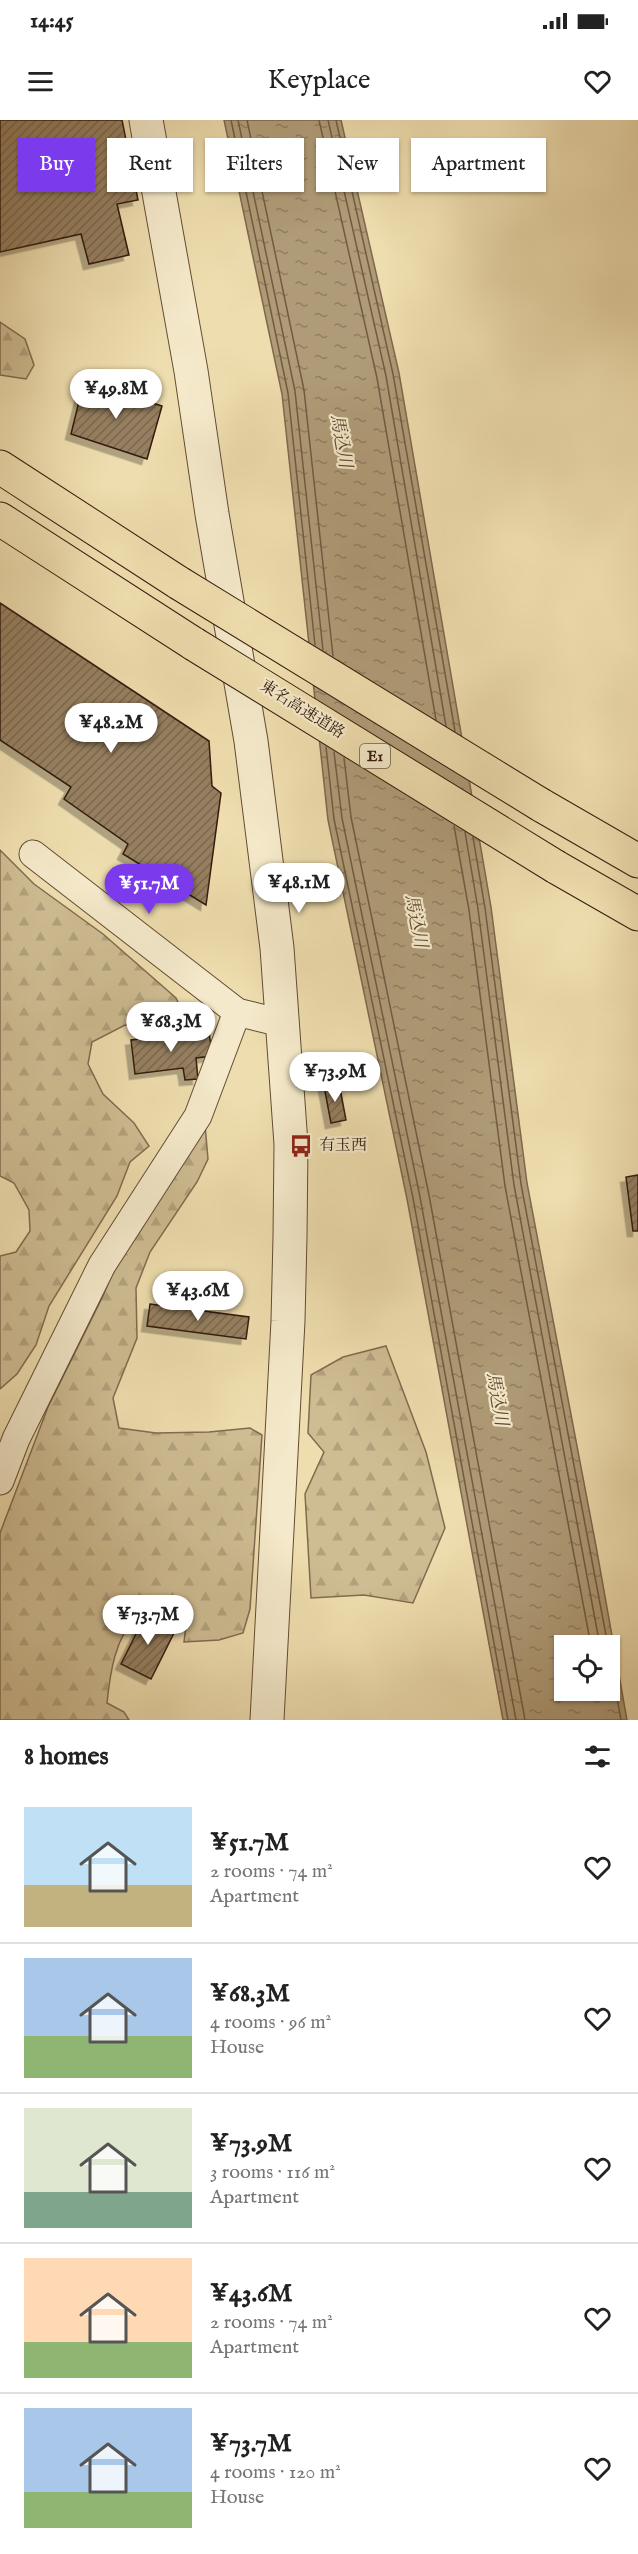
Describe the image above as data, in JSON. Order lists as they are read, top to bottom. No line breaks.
{"streets":{"highway":["東名高速道路","E1"]},"water":["馬込川"],"places":{"bus stop":["有玉西"]},"page":{"status":"14:45","header":"Keyplace","chip":["Buy","Rent","Filters","New","Apartment"],"price":["¥49.8M","¥48.2M","¥48.1M","¥51.7M","¥68.3M","¥73.9M","¥43.6M","¥73.7M"],"heading":"8 homes","list":[{"name":"¥51.7M","note":"2 rooms · 74 m² · Apartment"},{"name":"¥68.3M","note":"4 rooms · 96 m² · House"},{"name":"¥73.9M","note":"3 rooms · 116 m² · Apartment"},{"name":"¥43.6M","note":"2 rooms · 74 m² · Apartment"},{"name":"¥73.7M","note":"4 rooms · 120 m² · House"}]}}
